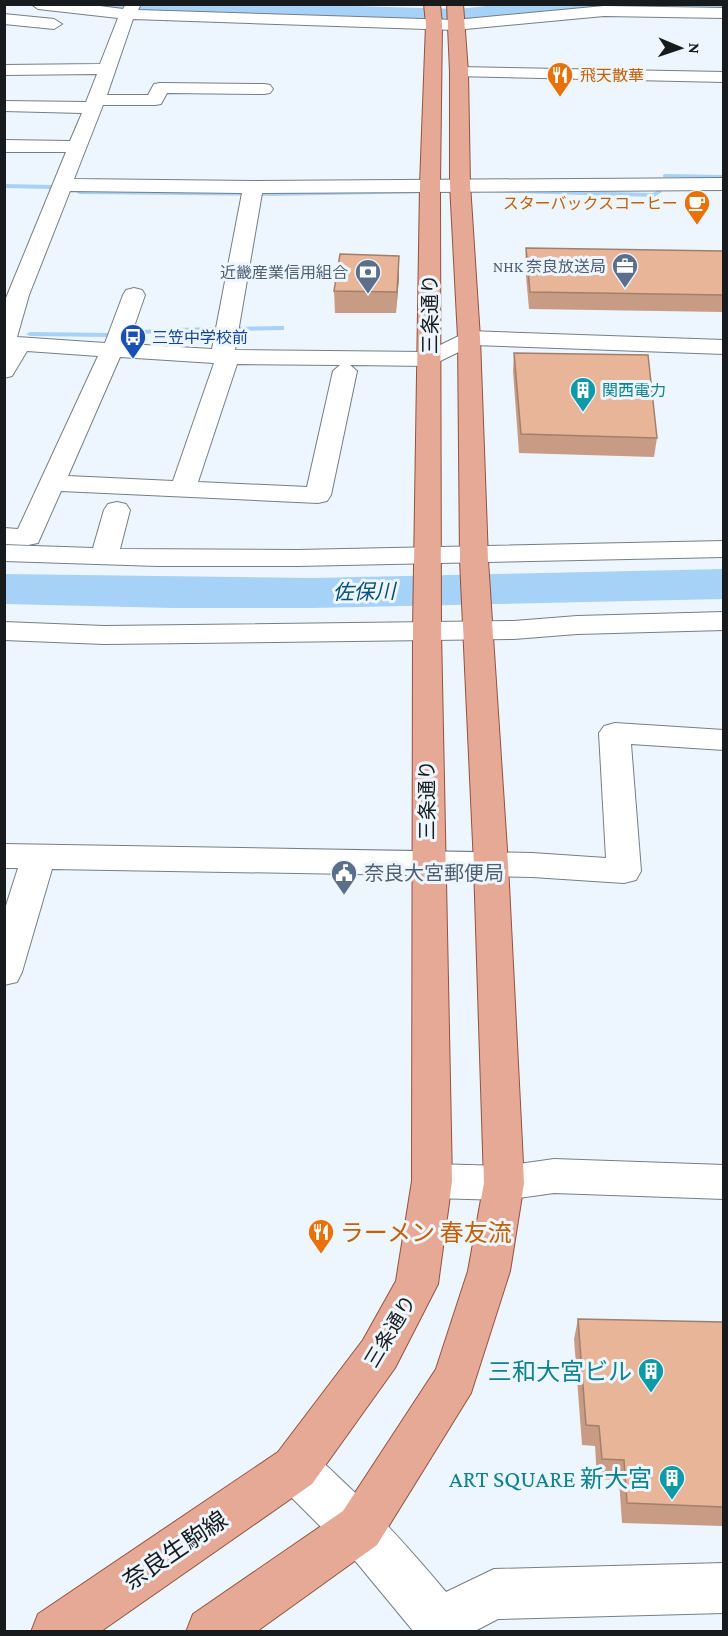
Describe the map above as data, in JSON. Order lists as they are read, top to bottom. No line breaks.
{"streets":{"main road":["三条通り","奈良生駒線"]},"crossings":[["三条通り","奈良生駒線"]],"water":["佐保川"],"places":{"restaurant":["飛天散華","ラーメン 春友流"],"cafe":["スターバックスコーヒー"],"office":["NHK 奈良放送局"],"bank":["近畿産業信用組合"],"bus stop":["三笠中学校前"],"building":["関西電力","三和大宮ビル","ART SQUARE 新大宮"],"public building":["奈良大宮郵便局"]},"north":"right"}
